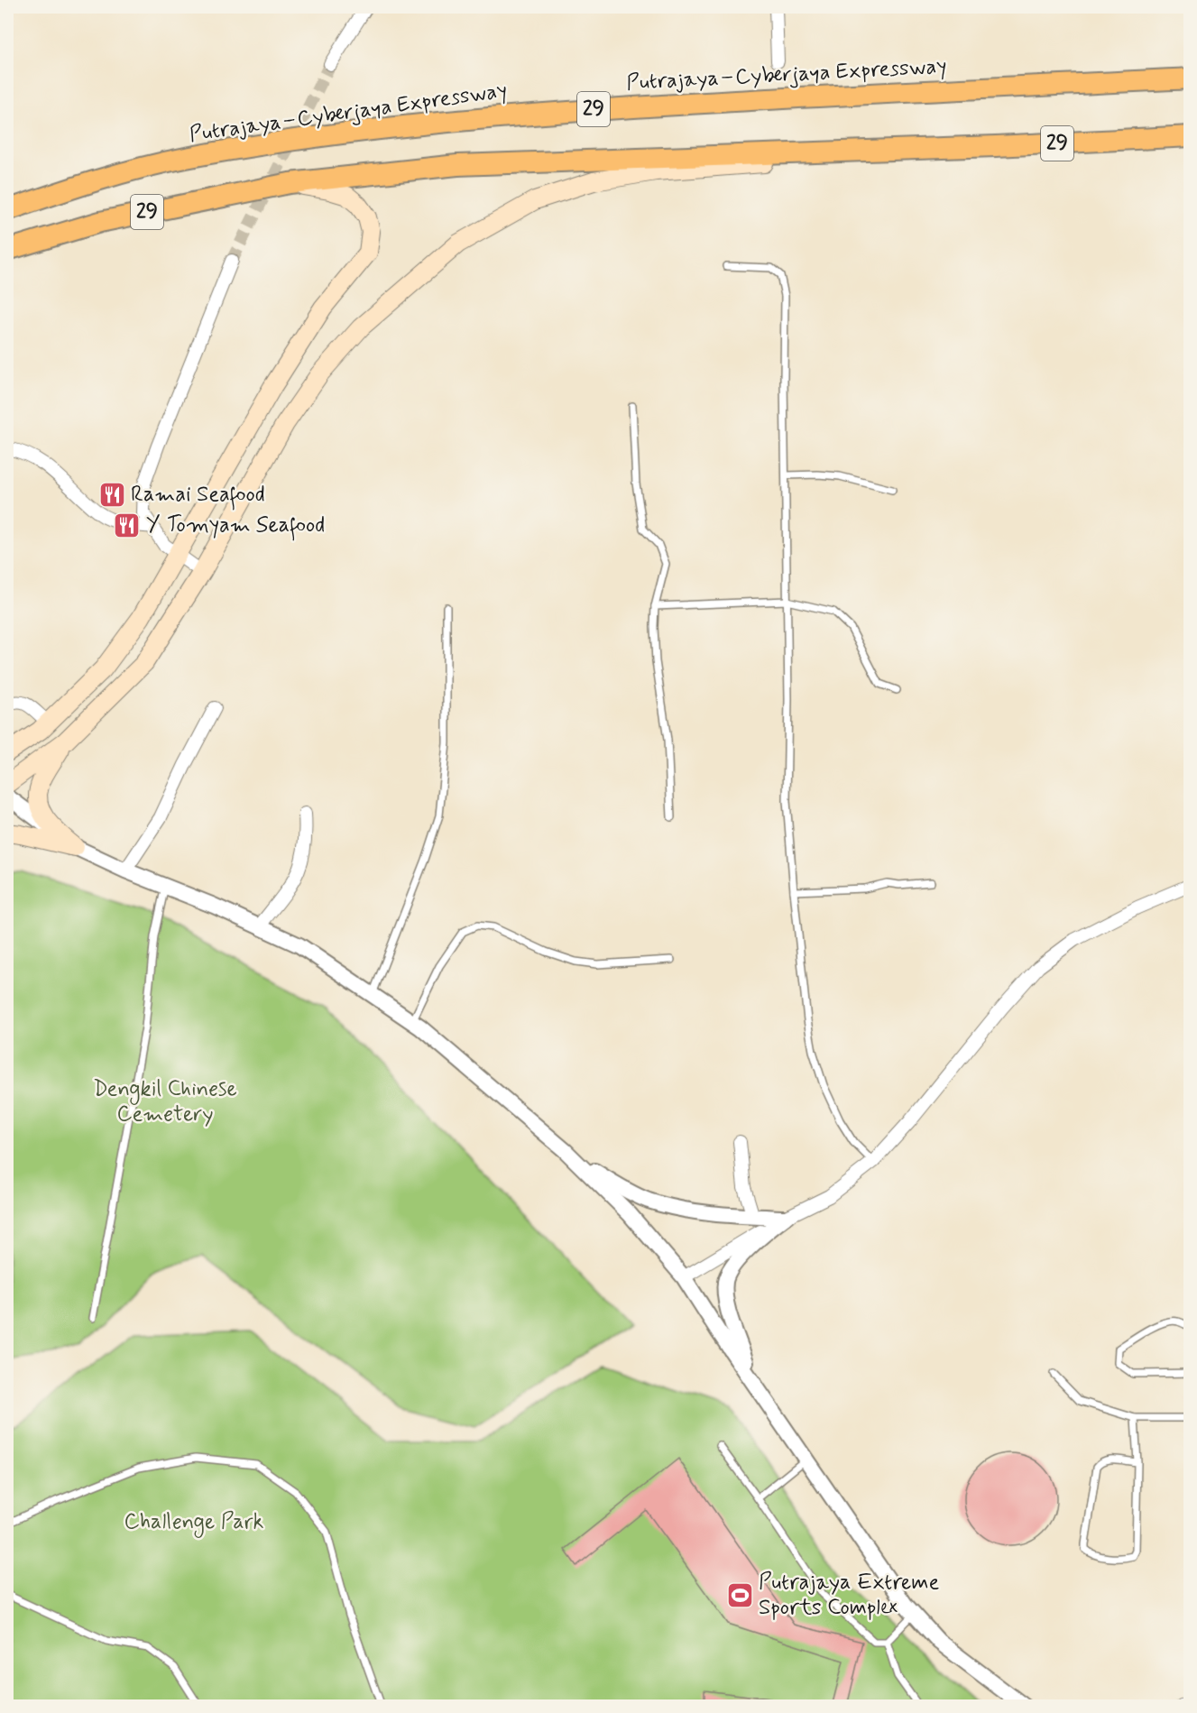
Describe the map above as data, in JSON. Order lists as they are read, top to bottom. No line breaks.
{"streets":{"highway":["Putrajaya–Cyberjaya Expressway","29"]},"parks":["Dengkil Chinese Cemetery","Challenge Park"],"places":{"restaurant":["Ramai Seafood","Y Tomyam Seafood"],"sports":["Putrajaya Extreme Sports Complex"]}}
